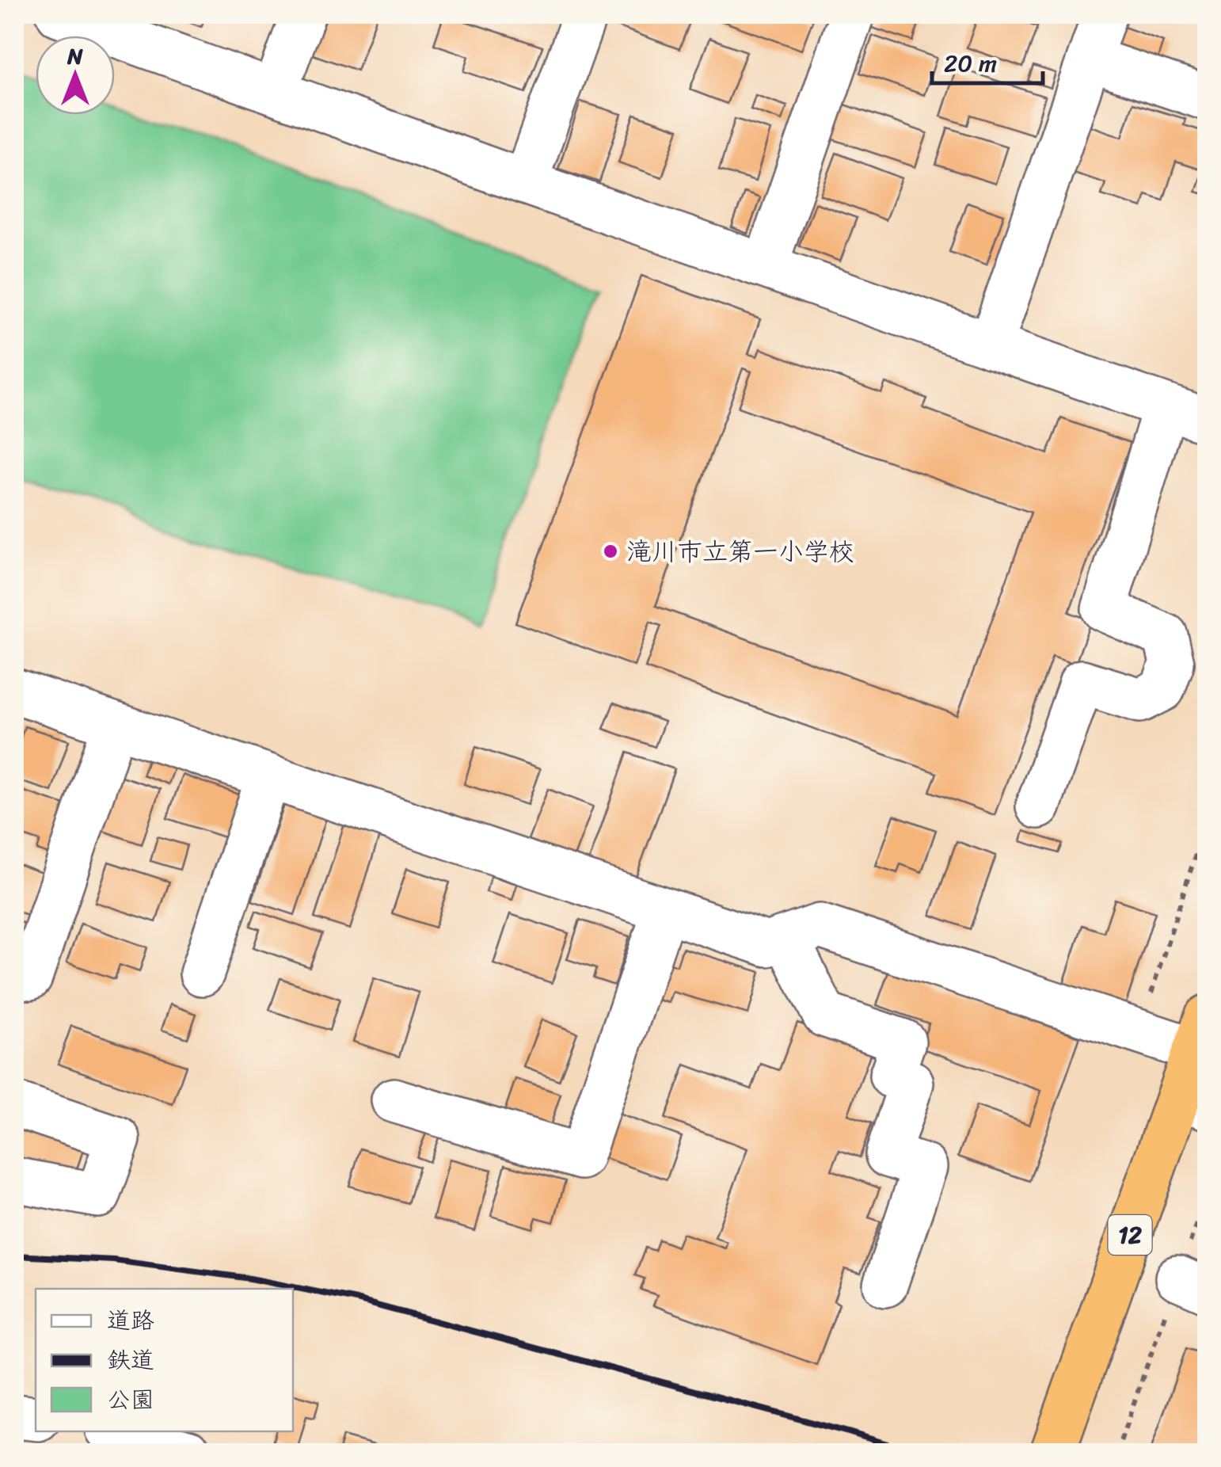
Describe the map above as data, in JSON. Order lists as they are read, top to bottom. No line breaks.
{"streets":{"highway":["12"]},"places":["滝川市立第一小学校"],"legend":["道路","鉄道","公園"],"scale_bar":"20 m","north":"top"}
